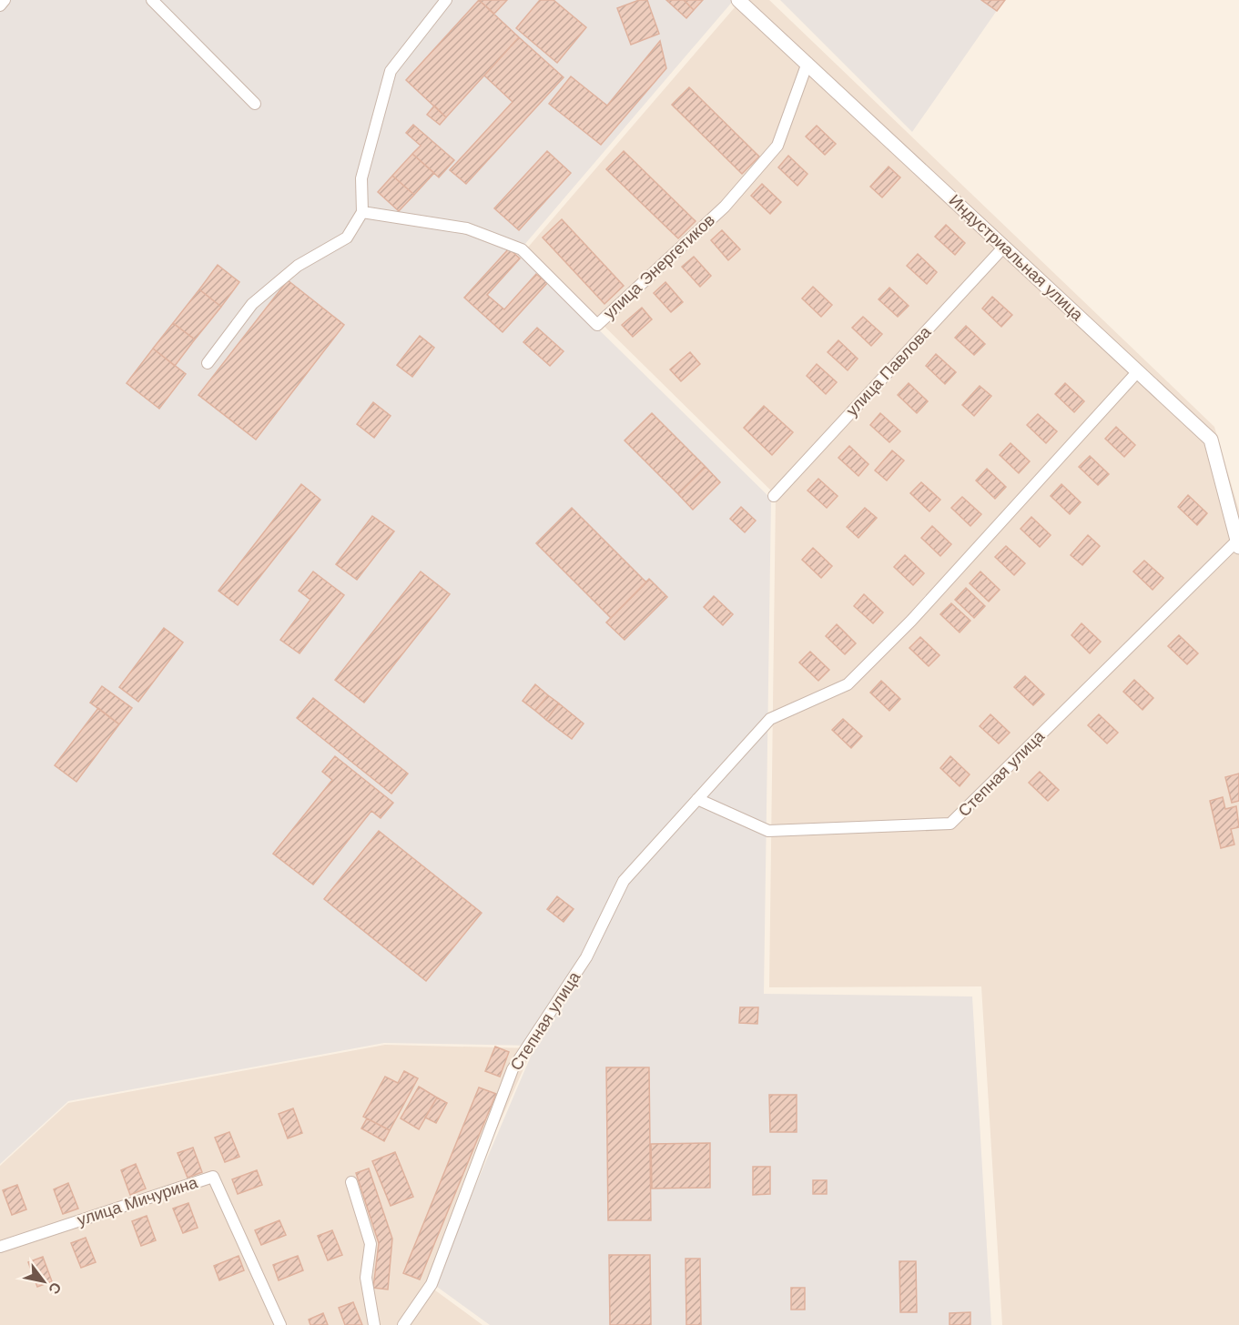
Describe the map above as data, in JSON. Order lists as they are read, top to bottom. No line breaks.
{"streets":{"street":["Индустриальная улица","улица Энергетиков","улица Павлова","Степная улица","улица Мичурина"]},"crossings":[["Индустриальная улица","улица Энергетиков"],["Индустриальная улица","улица Павлова"],["Индустриальная улица","Степная улица"]],"north":"bottom right"}
